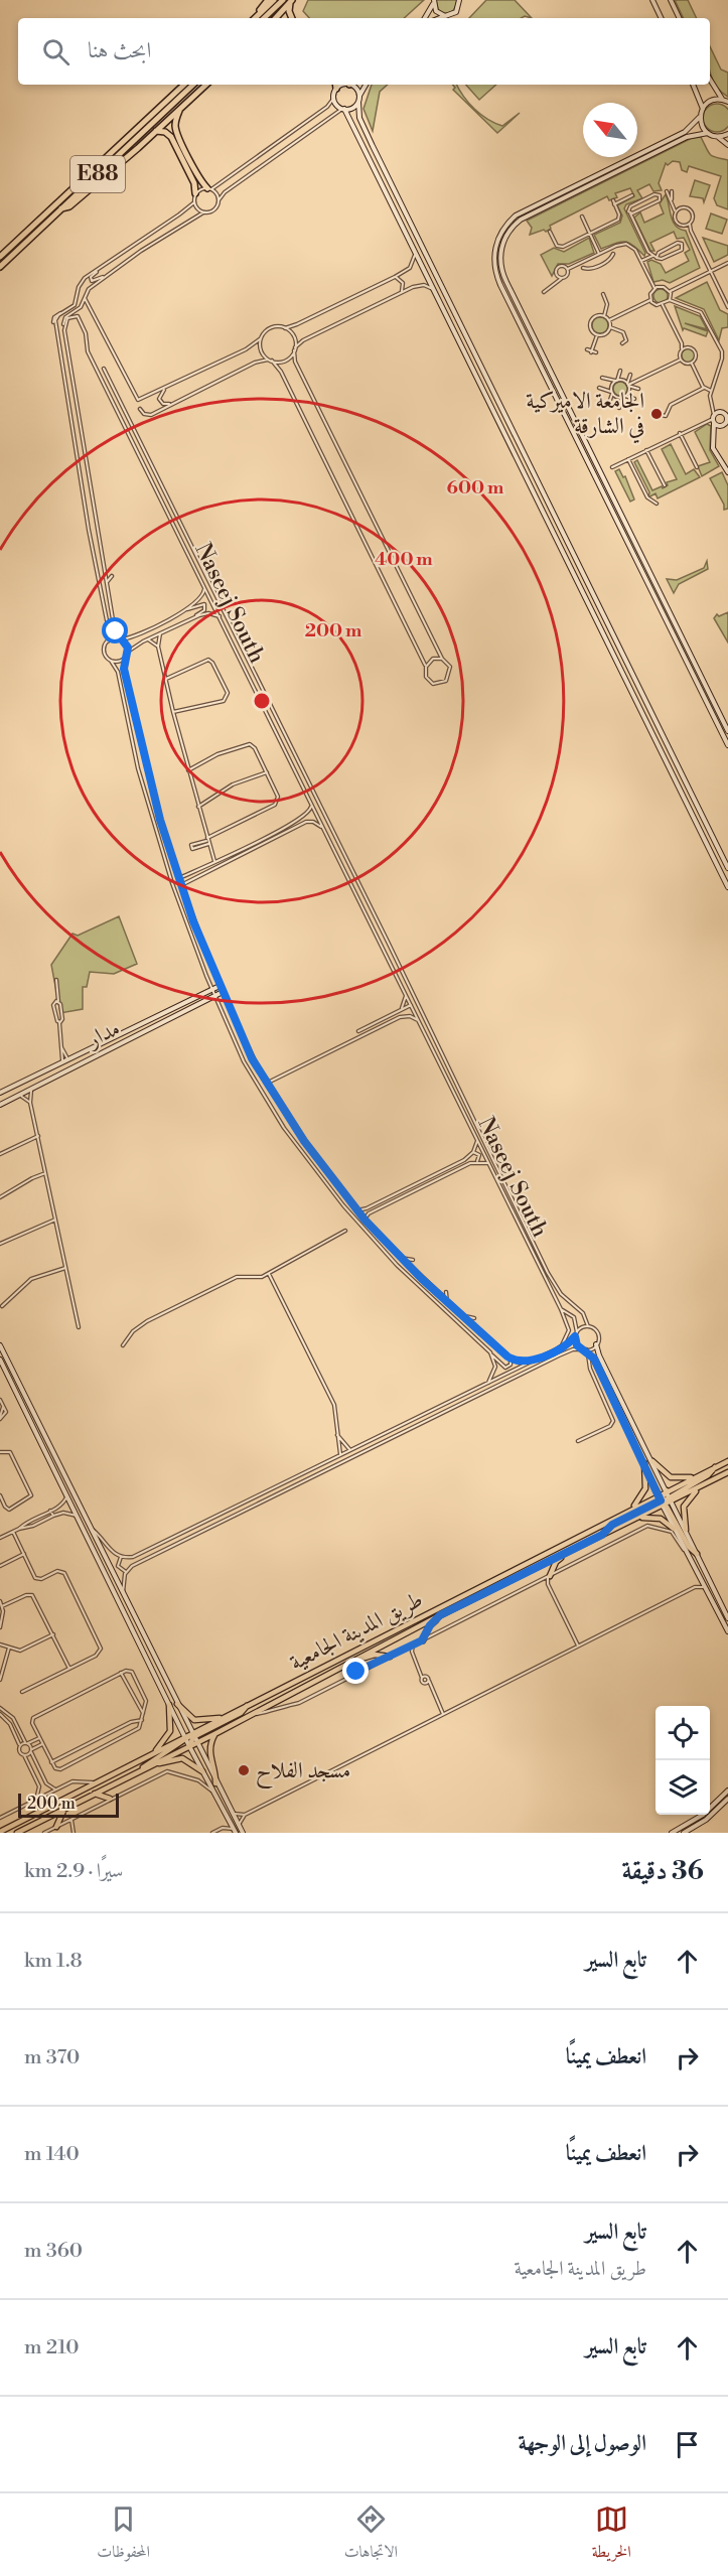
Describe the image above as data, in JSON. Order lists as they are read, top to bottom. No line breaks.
{"streets":{"highway":["E88"],"main road":["طريق المدينة الجامعية"],"street":["Naseej South","مدار"]},"places":["الجامعة الاميركية في الشارقة","مسجد الفلاح"],"scale_bar":"200 m","north":"top left","page":{"search":"ابحث هنا","scale":"200 m","heading":["36 دقيقة","سيرًا · 2.9 km"],"list":[["تابع السير","1.8 km"],["انعطف يمينًا","370 m"],["انعطف يمينًا","140 m"],["تابع السير","طريق المدينة الجامعية","360 m"],["تابع السير","210 m"],"الوصول إلى الوجهة"],"nav":["الخريطة","الاتجاهات","المحفوظات"]},"rings":["600 m","400 m","200 m"]}
